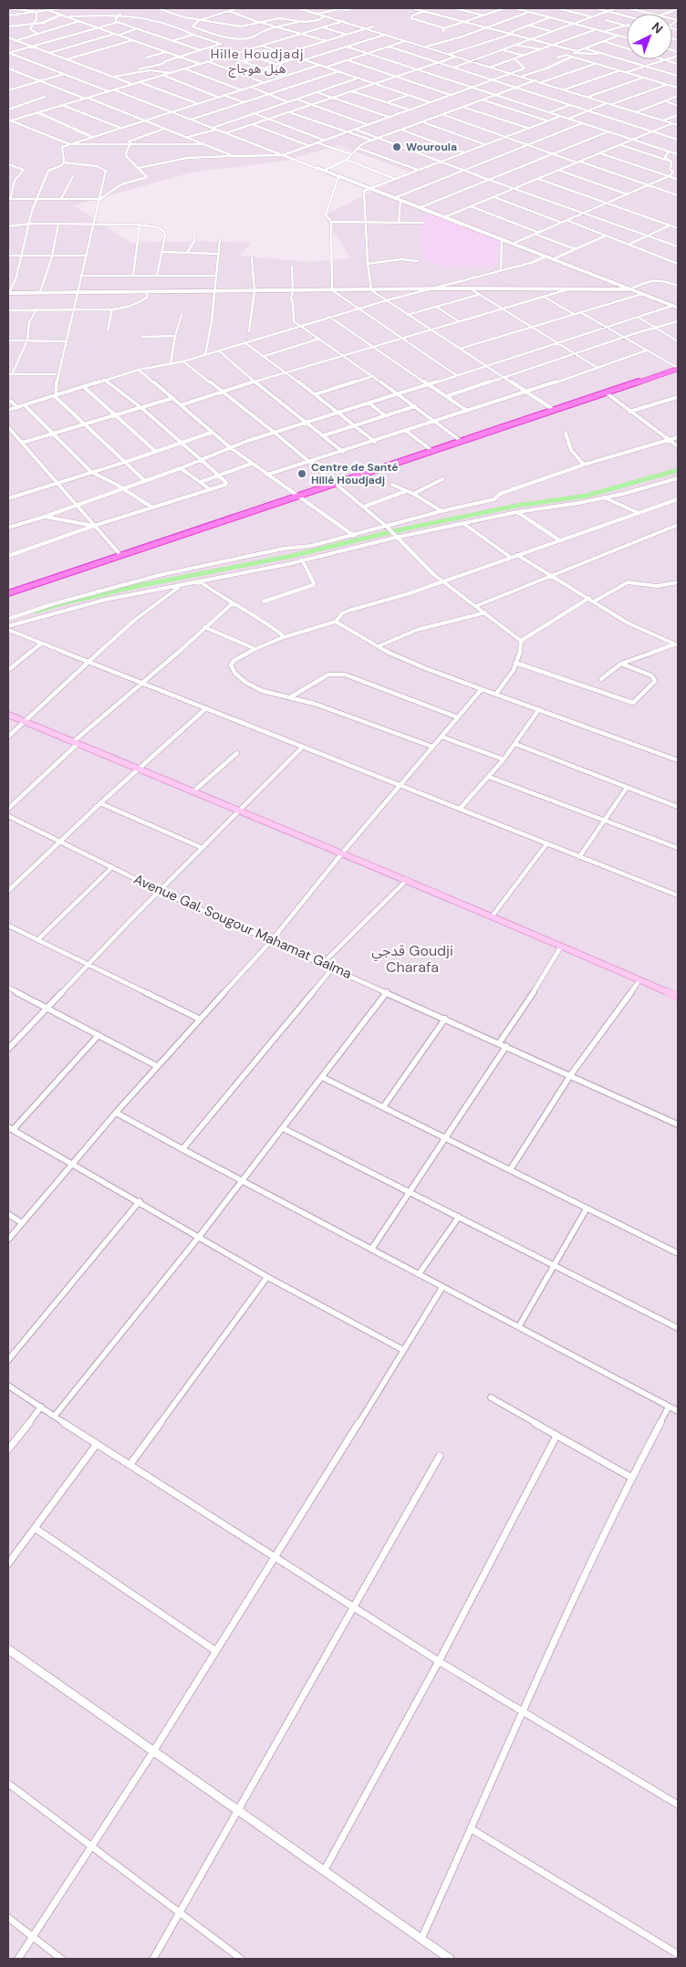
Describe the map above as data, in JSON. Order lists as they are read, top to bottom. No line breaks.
{"streets":{"street":["Avenue Gal. Sougour Mahamat Galma"]},"districts":["Hille Houdjadj هيل هوجاج","قدجي Goudji Charafa"],"places":["Wouroula","Centre de Santé Hillé Houdjadj"],"north":"top right"}
